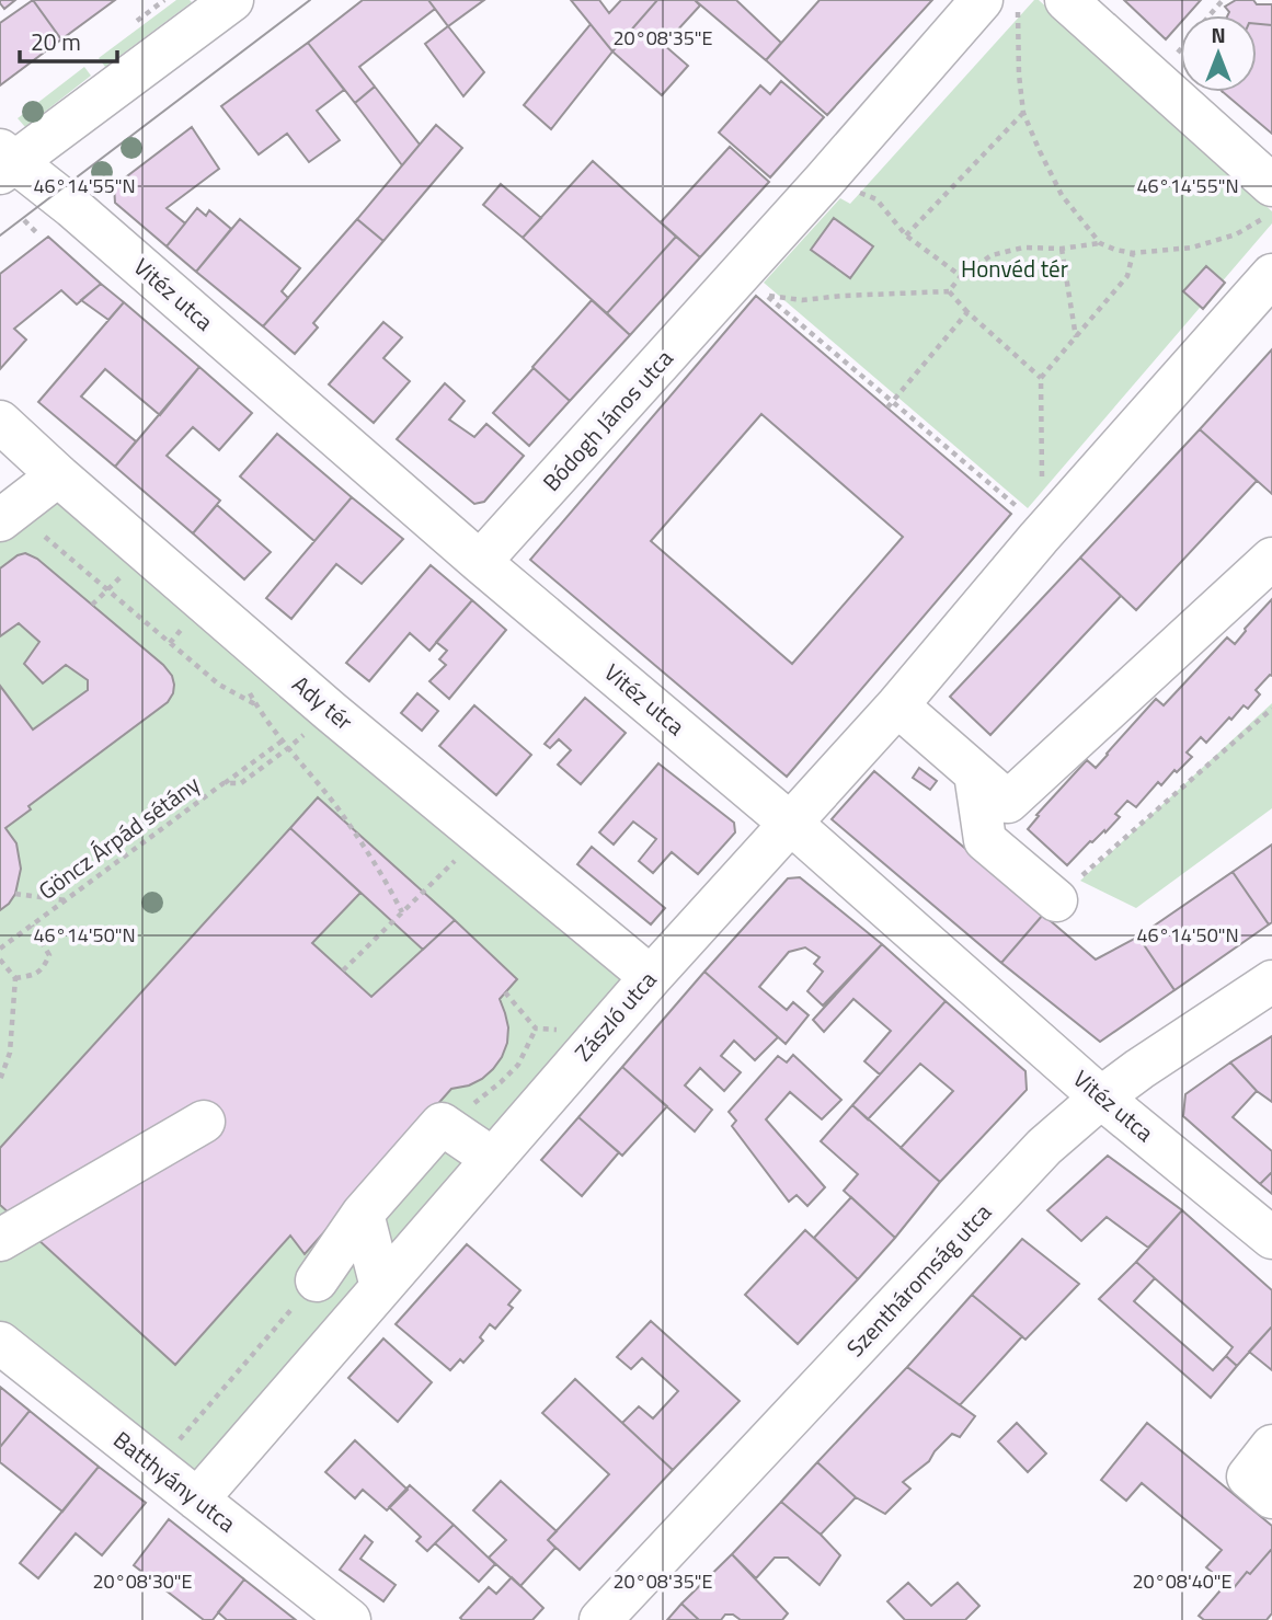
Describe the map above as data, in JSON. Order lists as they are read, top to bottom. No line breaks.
{"streets":{"street":["Vitéz utca","Bódogh János utca","Ady tér","Zászló utca","Szentháromság utca","Batthyány utca"],"path":["Göncz Árpád sétány"]},"crossings":[["Vitéz utca","Bódogh János utca"],["Vitéz utca","Zászló utca"],["Vitéz utca","Szentháromság utca"],["Ady tér","Göncz Árpád sétány"],["Ady tér","Zászló utca"],["Zászló utca","Batthyány utca"]],"parks":["Honvéd tér"],"scale_bar":"20 m","north":"top","coordinates":["20°08'35\"E","46°14'55\"N","46°14'50\"N","20°08'30\"E","20°08'40\"E"]}
